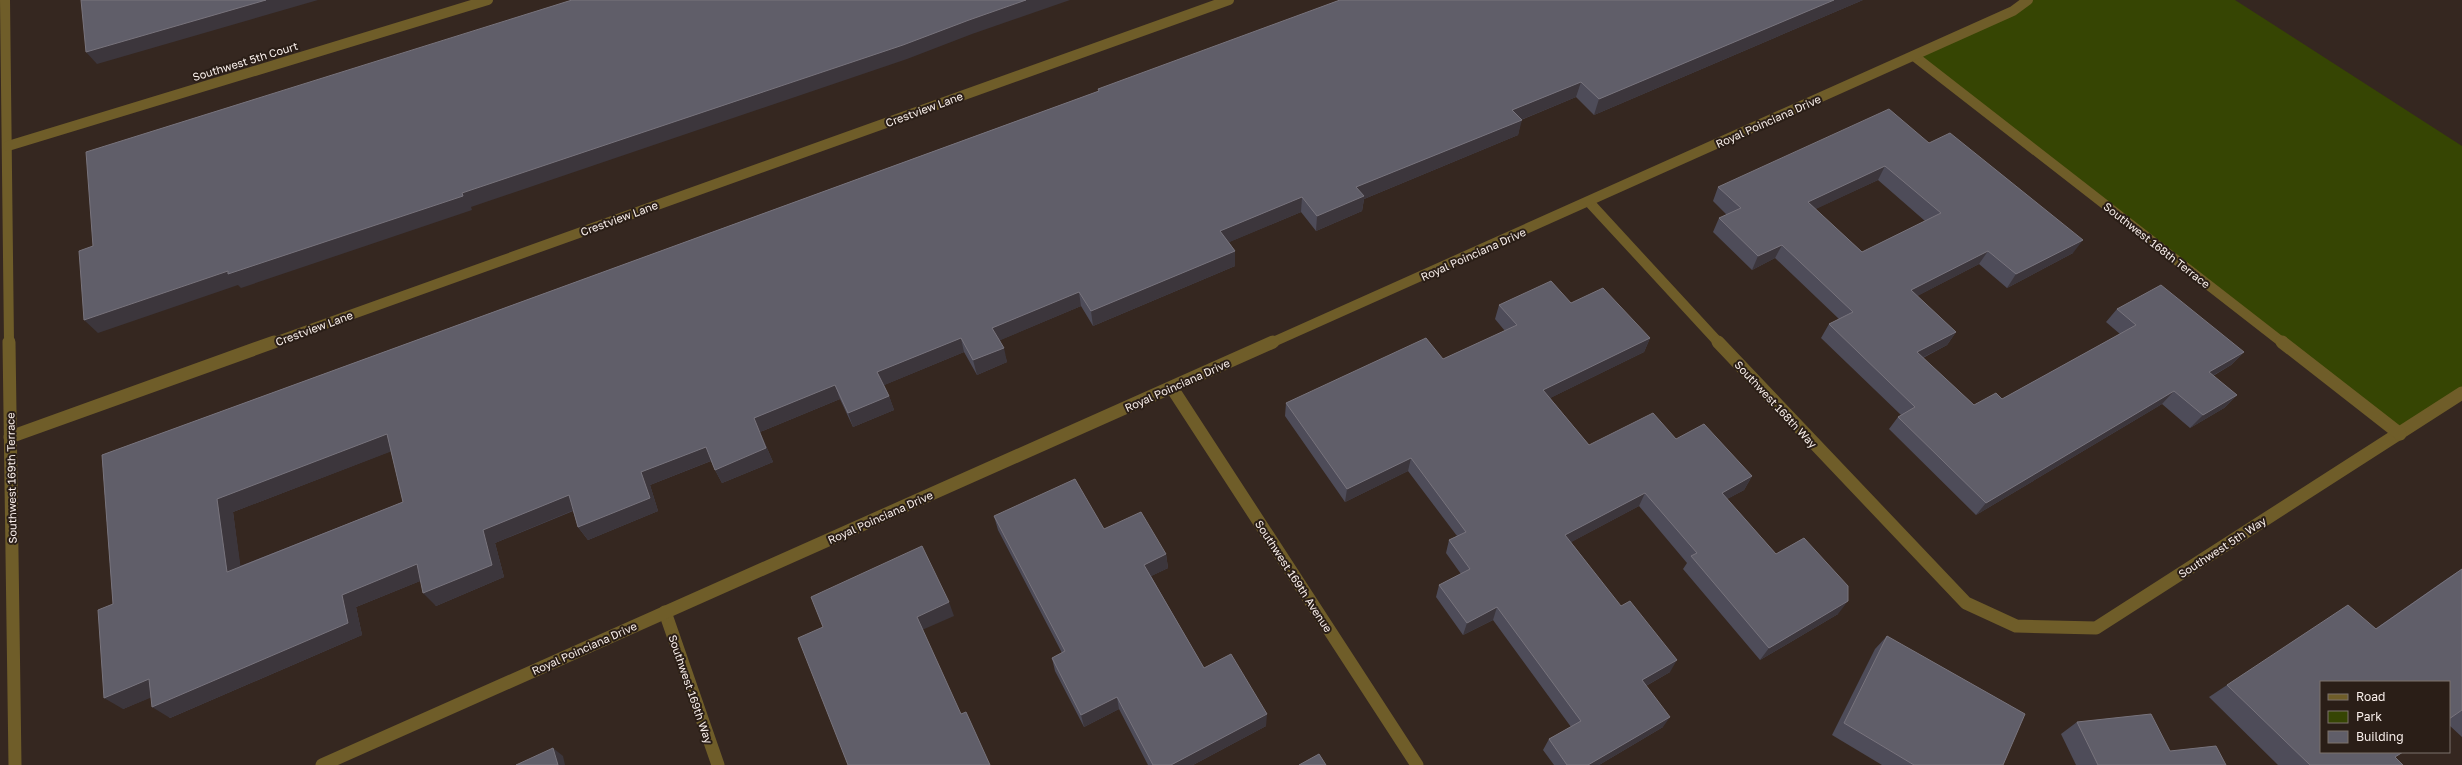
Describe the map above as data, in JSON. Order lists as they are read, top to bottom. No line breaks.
{"streets":{"street":["Southwest 5th Court","Crestview Lane","Royal Poinciana Drive","Southwest 168th Terrace","Southwest 168th Way","Southwest 169th Terrace","Southwest 5th Way","Southwest 169th Avenue","Southwest 169th Way"]},"crossings":[["Southwest 5th Court","Southwest 169th Terrace"],["Crestview Lane","Southwest 169th Terrace"],["Royal Poinciana Drive","Southwest 168th Terrace"],["Royal Poinciana Drive","Southwest 168th Way"],["Royal Poinciana Drive","Southwest 169th Avenue"],["Royal Poinciana Drive","Southwest 169th Way"],["Southwest 168th Terrace","Southwest 5th Way"],["Southwest 168th Way","Southwest 5th Way"]],"legend":["Road","Park","Building"]}
